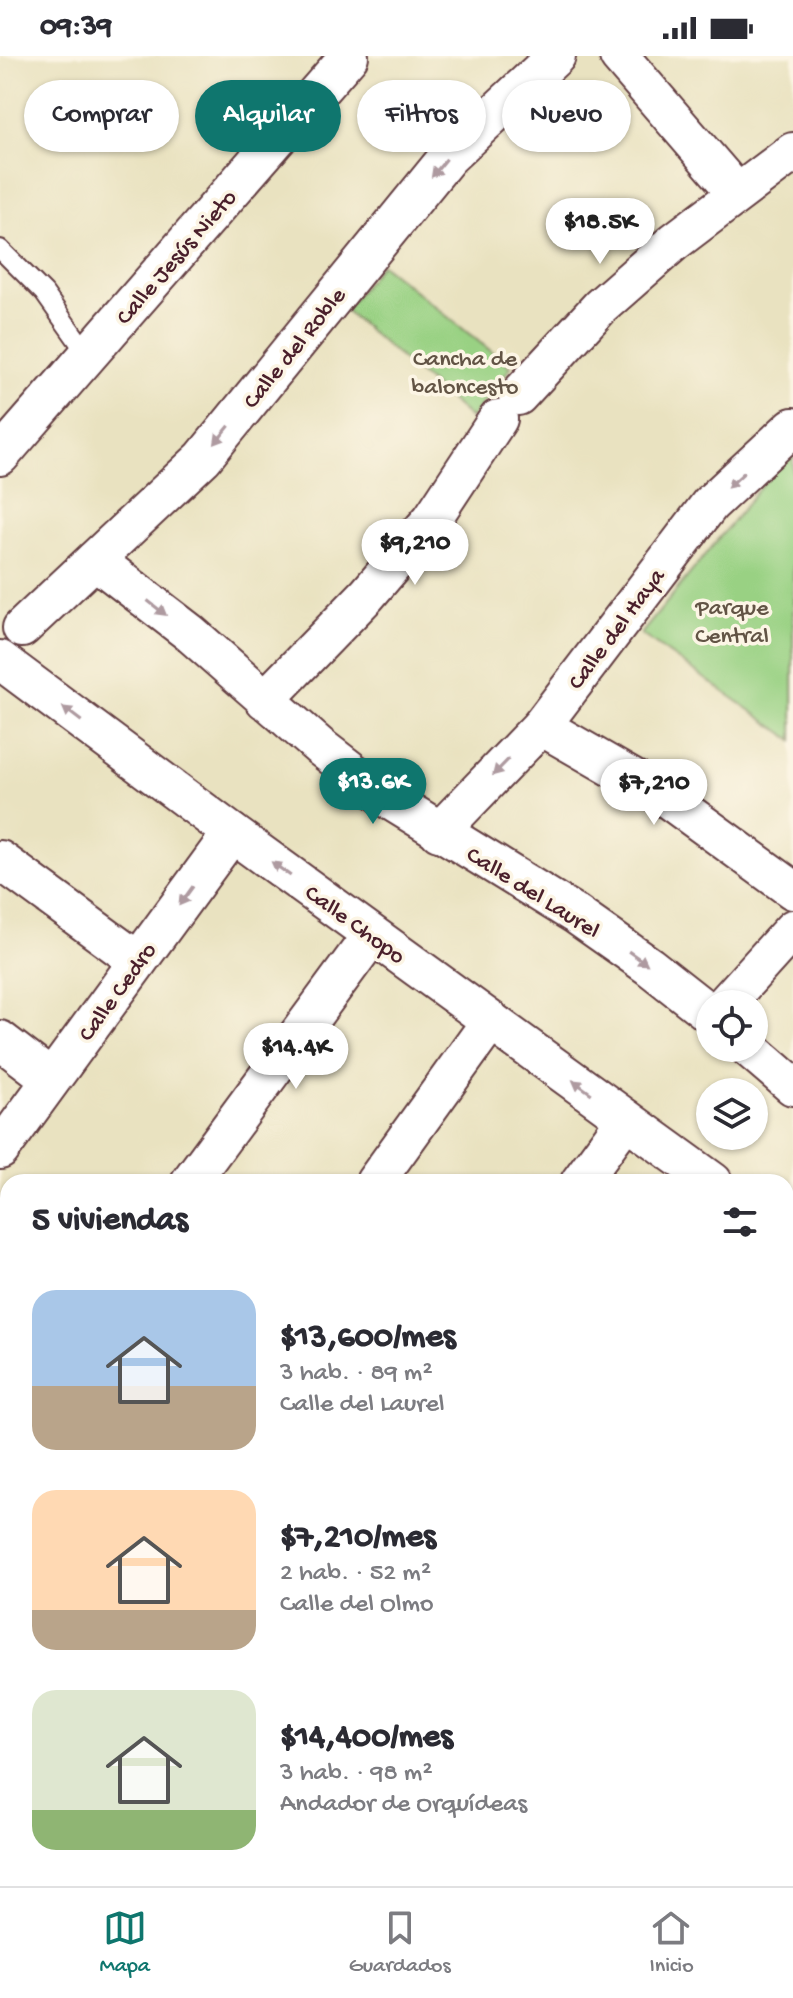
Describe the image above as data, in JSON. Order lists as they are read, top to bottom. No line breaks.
{"streets":{"street":["Calle Jesús Nieto","Calle del Roble","Calle del Haya","Calle del Laurel","Calle Chopo","Calle Cedro"]},"crossings":[["Calle del Roble","Calle del Laurel"],["Calle del Haya","Calle del Laurel"],["Calle Chopo","Calle Cedro"]],"parks":["Cancha de baloncesto","Parque Central"],"page":{"status":"09:39","chip":["Comprar","Alquilar","Filtros","Nuevo"],"price":["$18.5K","$9,210","$13.6K","$7,210","$14.4K"],"heading":"5 viviendas","list":[{"name":"$13,600/mes","note":"3 hab. · 89 m² · Calle del Laurel"},{"name":"$7,210/mes","note":"2 hab. · 52 m² · Calle del Olmo"},{"name":"$14,400/mes","note":"3 hab. · 98 m² · Andador de Orquídeas"}],"tabs":["Mapa","Guardados","Inicio"]}}
